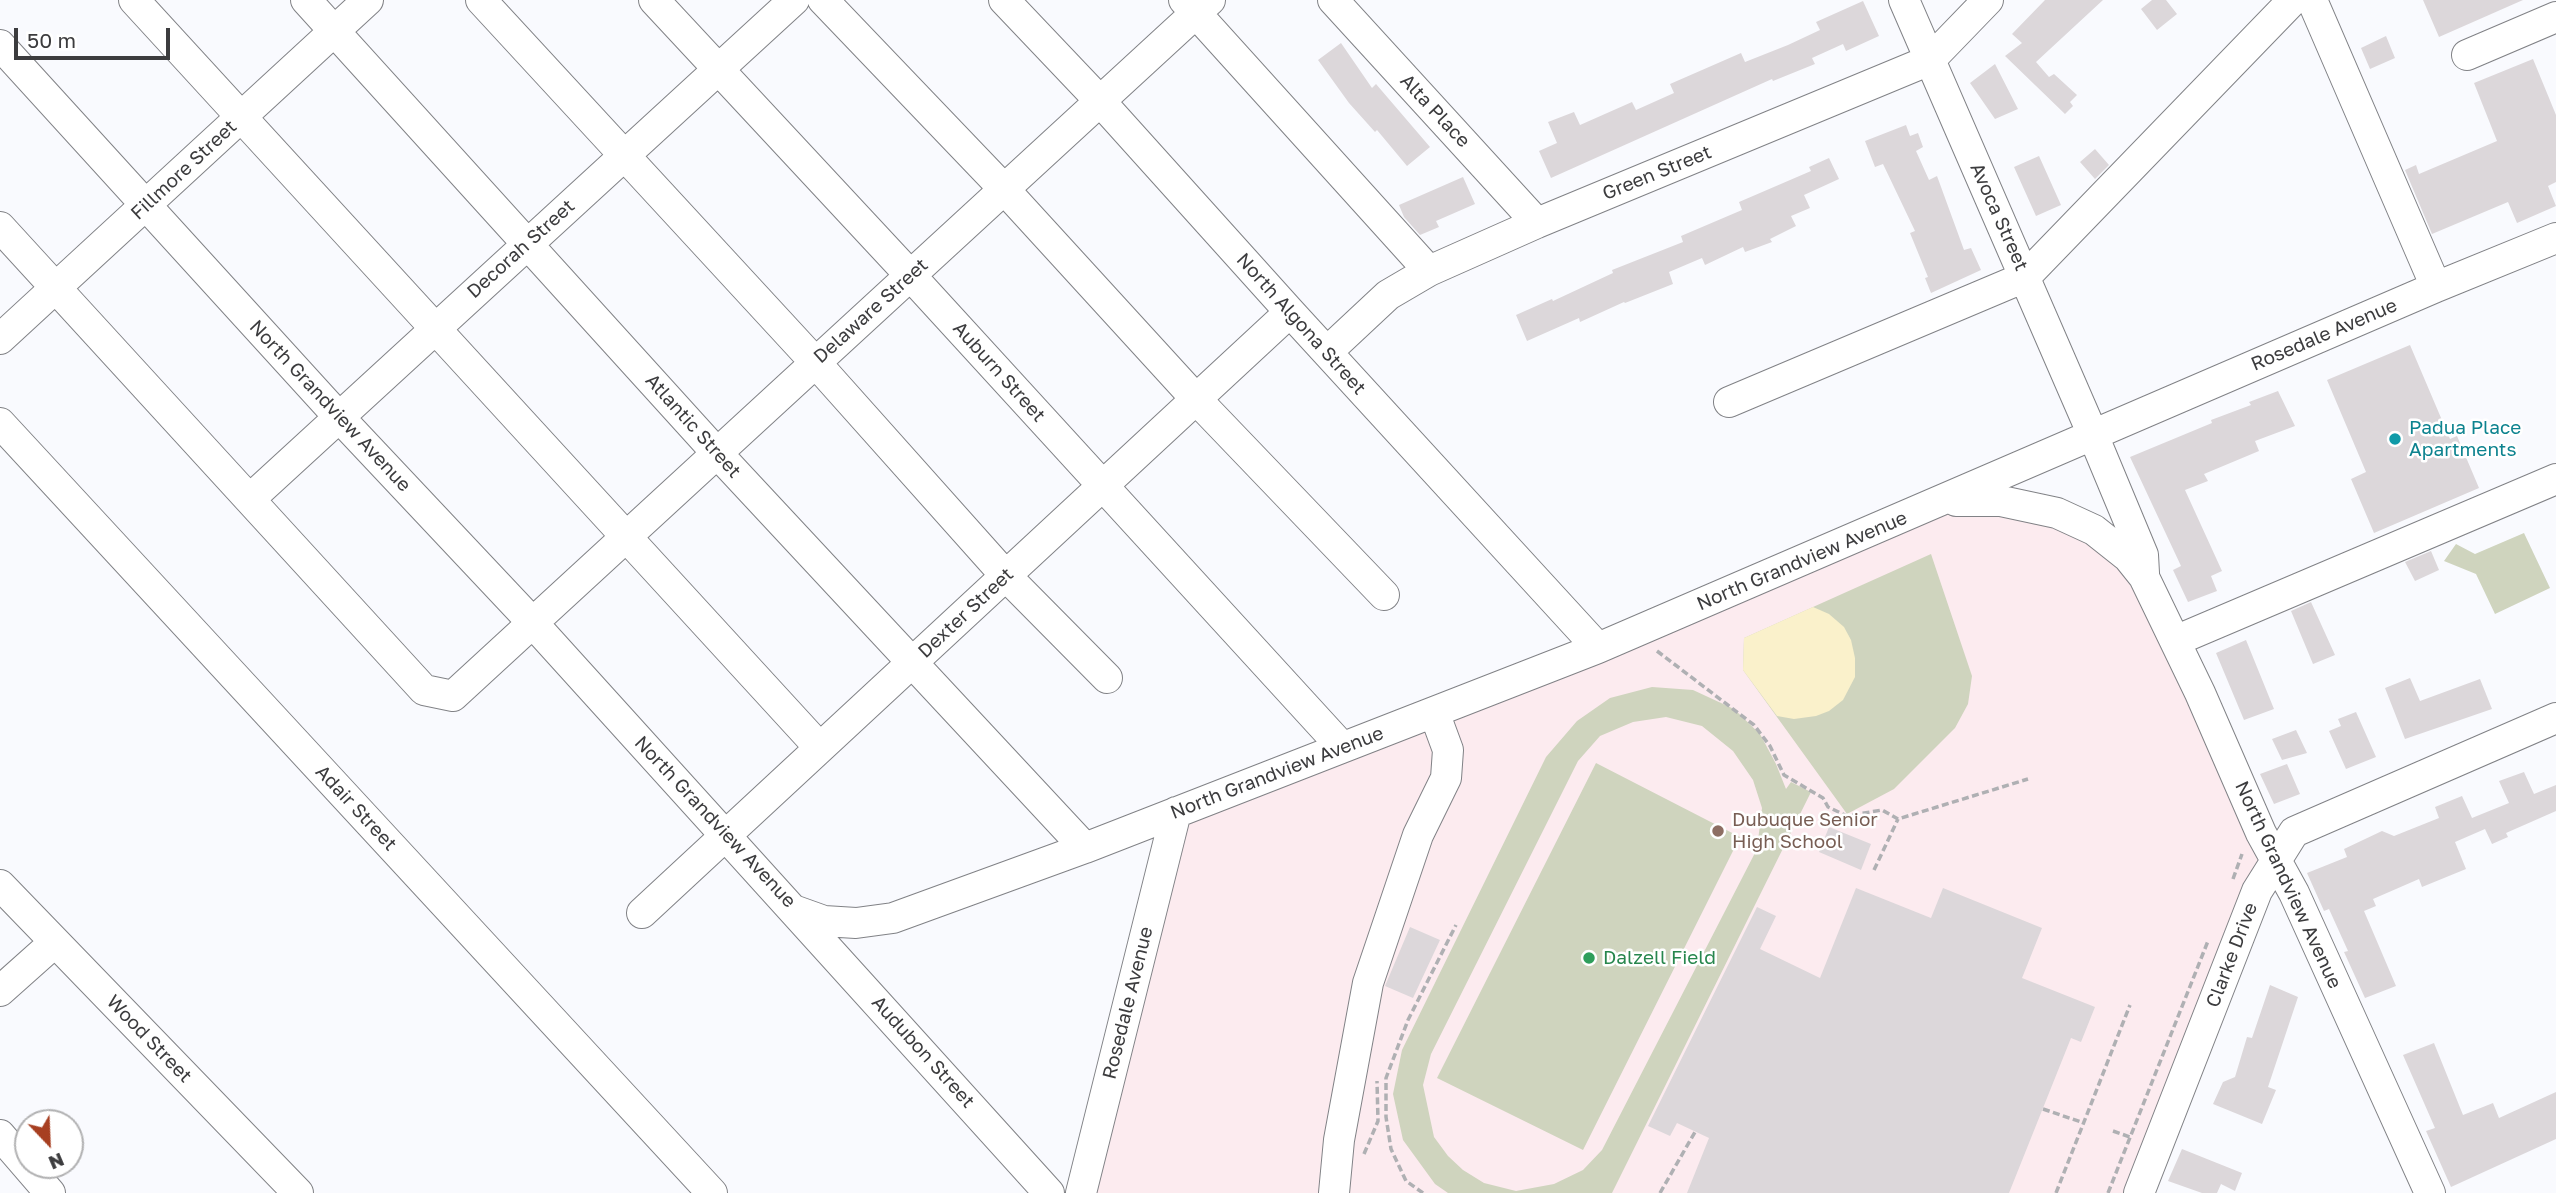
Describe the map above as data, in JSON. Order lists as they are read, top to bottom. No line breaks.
{"streets":{"street":["Alta Place","Fillmore Street","Green Street","Avoca Street","Decorah Street","Delaware Street","North Algona Street","Rosedale Avenue","Auburn Street","North Grandview Avenue","Atlantic Street","Dexter Street","Adair Street","Clarke Drive","Wood Street","Audubon Street"]},"crossings":[["Alta Place","Green Street"],["Fillmore Street","North Grandview Avenue"],["Fillmore Street","Atlantic Street"],["Green Street","Avoca Street"],["Green Street","North Algona Street"],["Avoca Street","Rosedale Avenue"],["Avoca Street","North Grandview Avenue"],["Decorah Street","Delaware Street"],["Decorah Street","Auburn Street"],["Decorah Street","North Grandview Avenue"],["Decorah Street","Atlantic Street"],["Delaware Street","North Algona Street"],["Delaware Street","Auburn Street"],["Delaware Street","North Grandview Avenue"],["Delaware Street","Atlantic Street"],["North Algona Street","North Grandview Avenue"],["North Algona Street","Dexter Street"],["Rosedale Avenue","North Grandview Avenue"],["Auburn Street","North Grandview Avenue"],["Auburn Street","Dexter Street"],["North Grandview Avenue","Atlantic Street"],["North Grandview Avenue","Dexter Street"],["North Grandview Avenue","Clarke Drive"],["North Grandview Avenue","Audubon Street"],["Atlantic Street","Dexter Street"]],"places":["Padua Place Apartments","Dubuque Senior High School","Dalzell Field"],"scale_bar":"50 m","north":"bottom right"}
